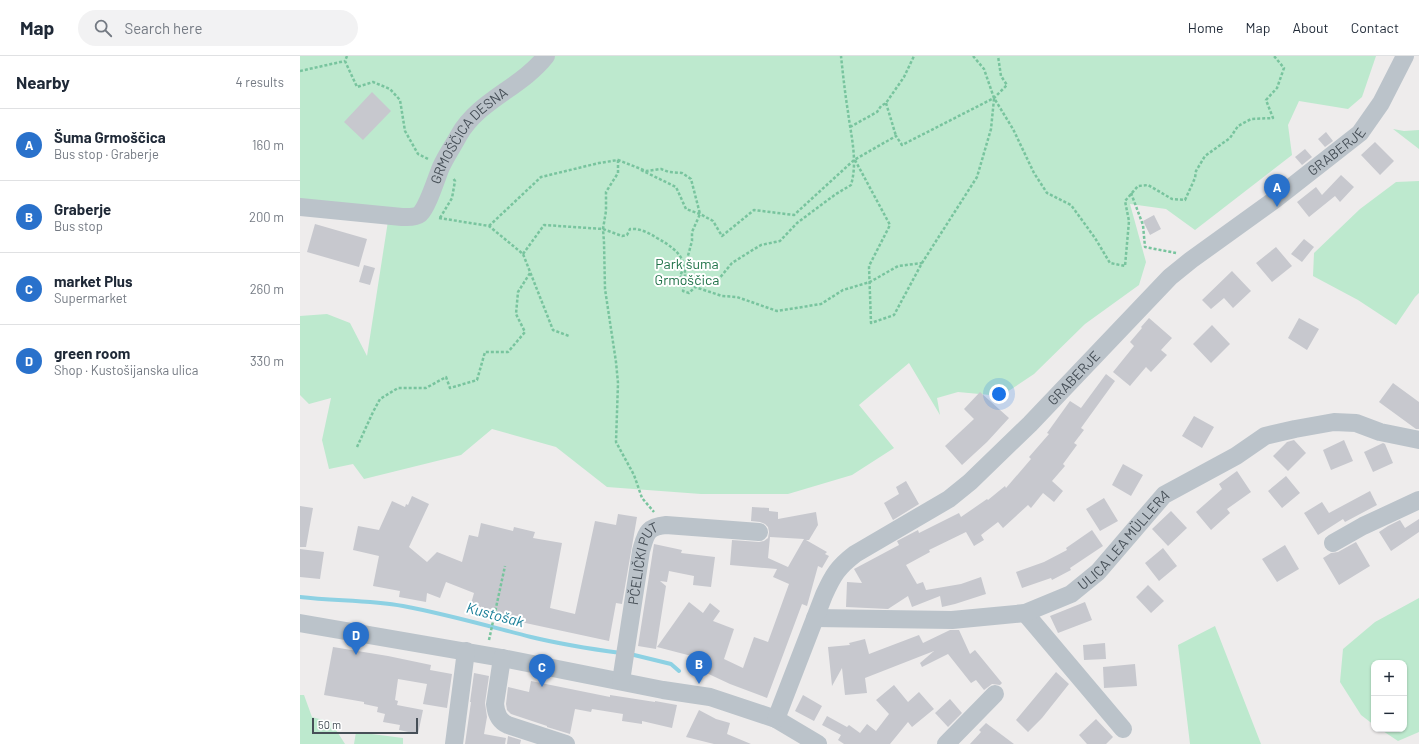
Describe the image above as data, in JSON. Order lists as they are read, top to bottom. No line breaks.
{"streets":{"street":["GRMOŠČICA DESNA","GRABERJE","ULICA LEA MÜLLERA","PČELIČKI PUT"]},"crossings":[["GRABERJE","ULICA LEA MÜLLERA"]],"water":["Kustošak"],"parks":["Park šuma Grmoščica"],"scale_bar":"50 m","page":{"header":"Map","search":"Search here","nav":["Home","Map","About","Contact"],"heading":["Nearby","4 results"],"list":[{"mark":"A","name":"Šuma Grmoščica","note":"Bus stop · Graberje","value":"160 m"},{"mark":"B","name":"Graberje","note":"Bus stop","value":"200 m"},{"mark":"C","name":"market Plus","note":"Supermarket","value":"260 m"},{"mark":"D","name":"green room","note":"Shop · Kustošijanska ulica","value":"330 m"}],"pins":["A","D","B","C"],"map_buttons":["+","−"],"scale":"50 m"}}
